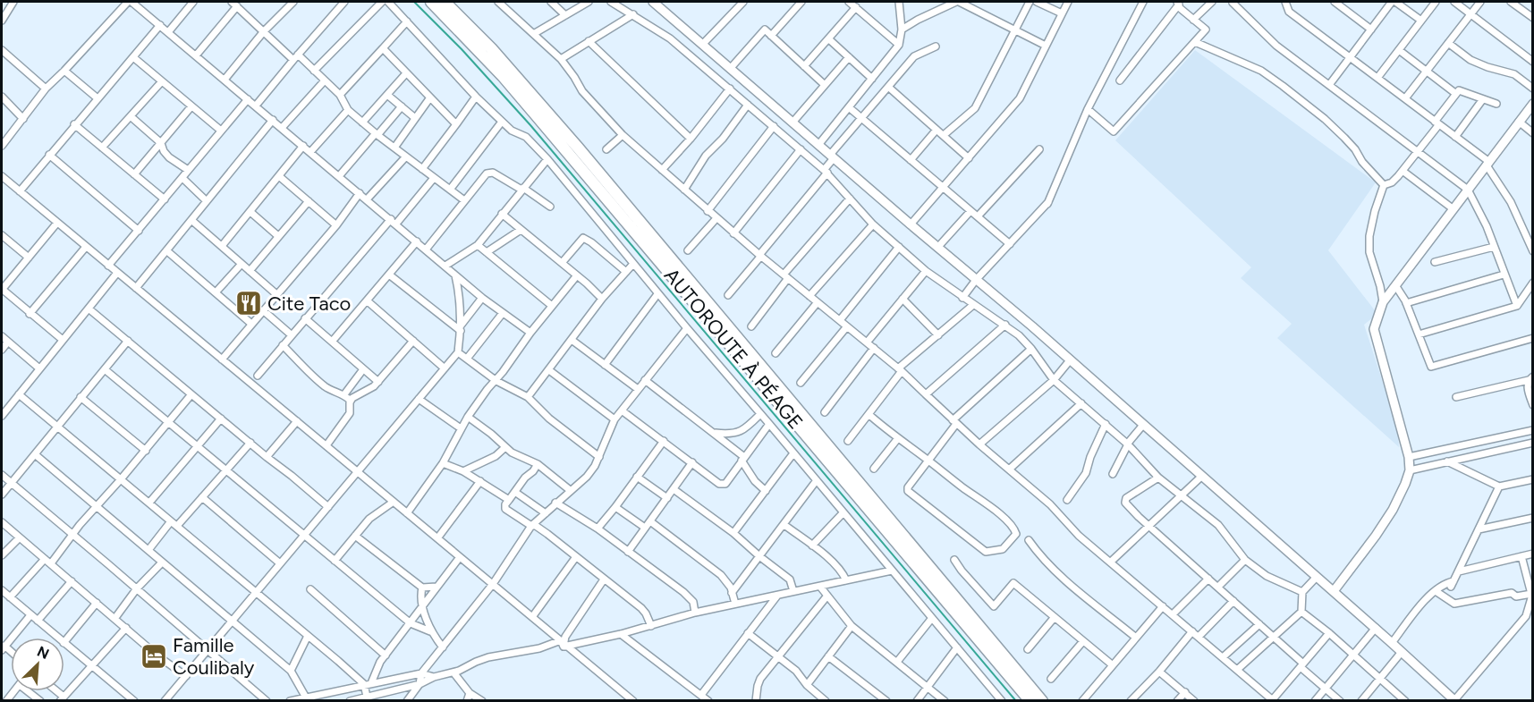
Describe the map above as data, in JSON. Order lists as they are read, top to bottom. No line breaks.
{"streets":{"highway":["AUTOROUTE À PÉAGE"]},"places":{"restaurant":["Cite Taco"],"hotel":["Famille Coulibaly"]},"north":"top right"}
